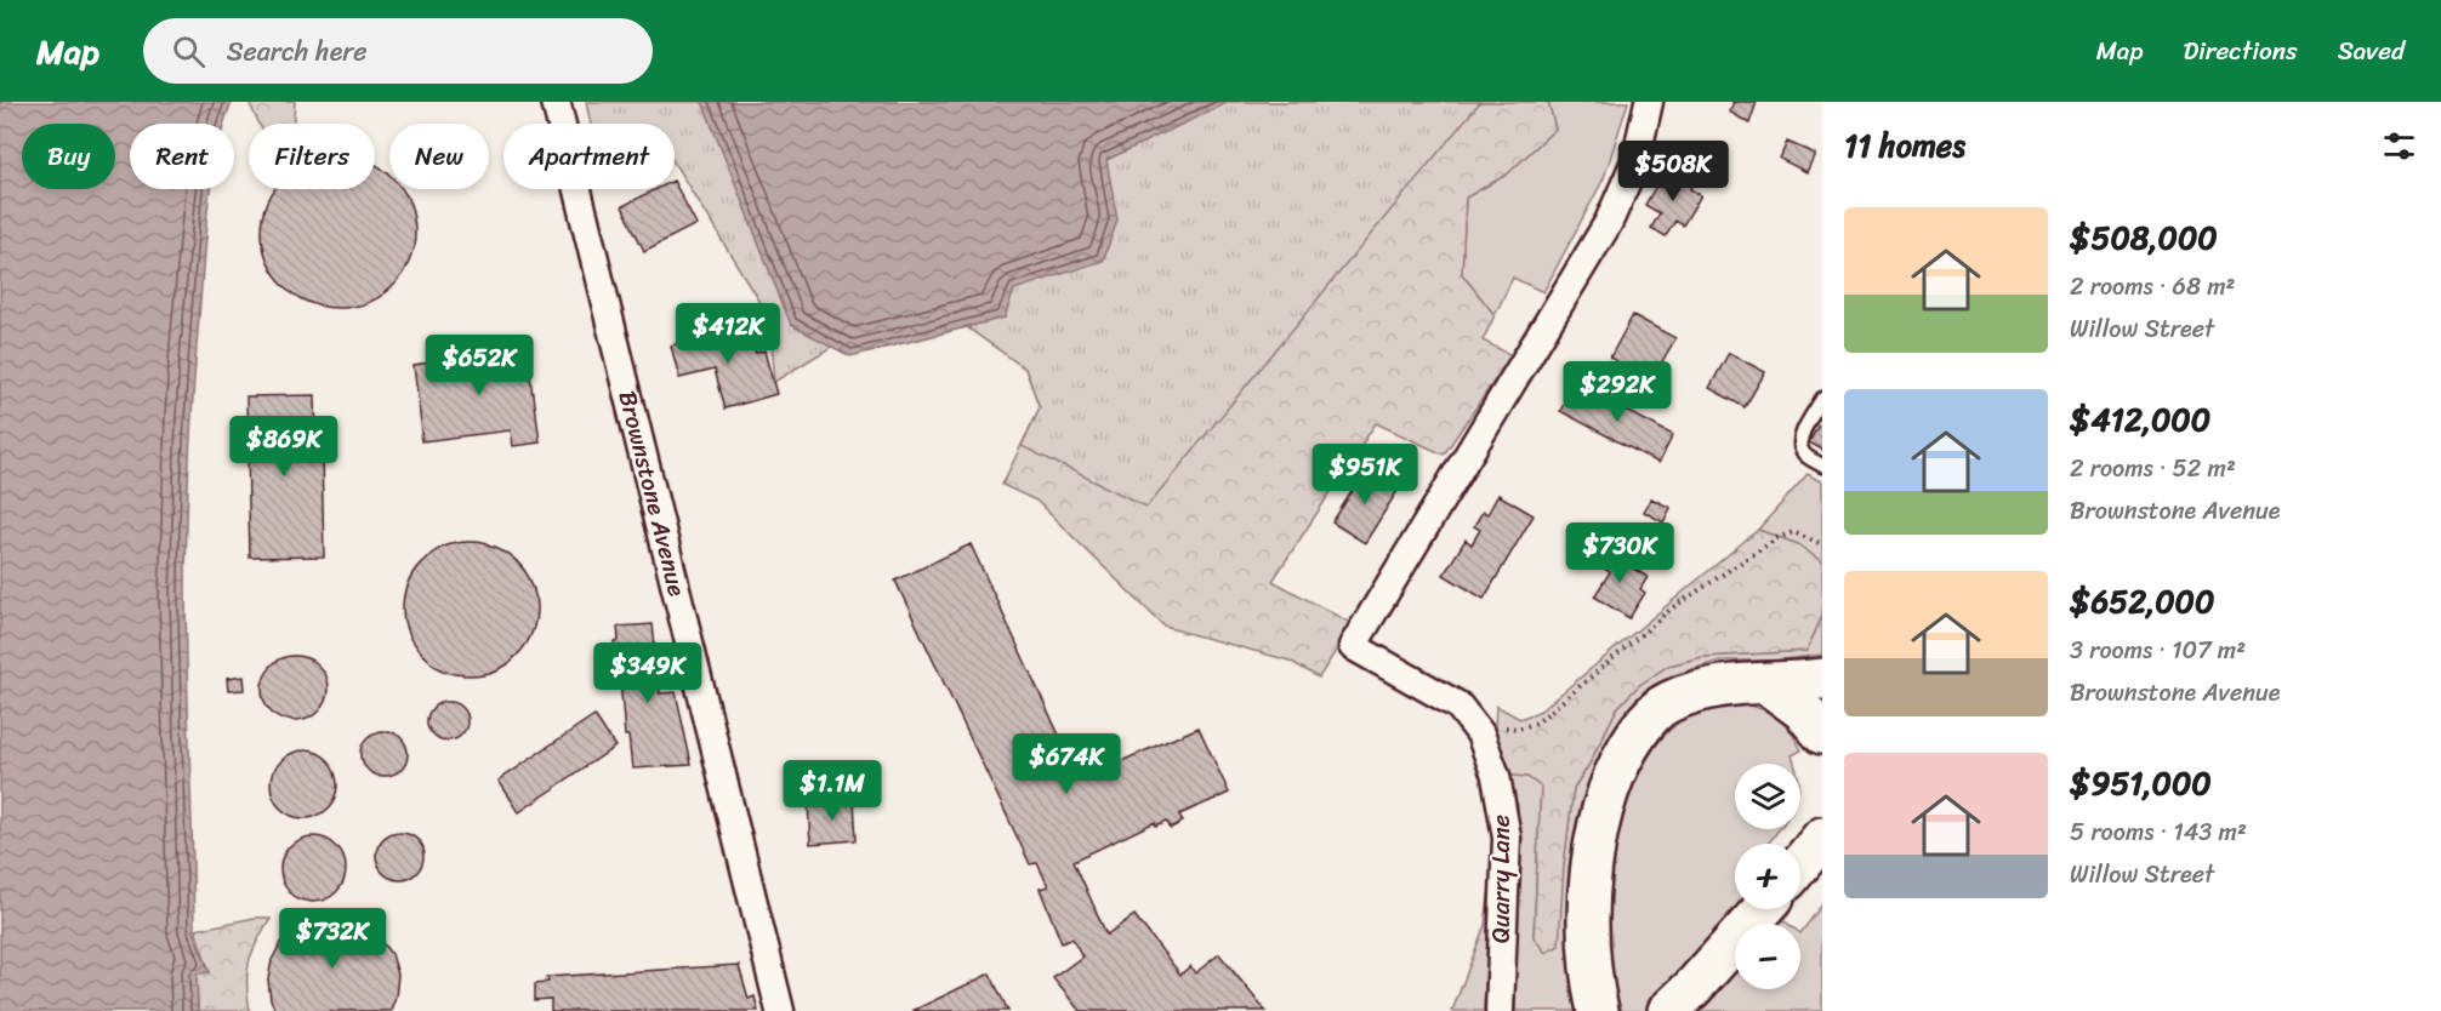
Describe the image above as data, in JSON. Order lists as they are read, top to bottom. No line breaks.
{"streets":{"street":["Brownstone Avenue","Quarry Lane"]},"page":{"header":"Map","search":"Search here","nav":["Map","Directions","Saved"],"heading":"11 homes","chip":["Buy","Rent","Filters","New","Apartment"],"price":["$508K","$412K","$652K","$292K","$869K","$951K","$730K","$349K","$674K","$1.1M","$732K"],"list":[{"name":"$508,000","note":"2 rooms · 68 m² · Willow Street"},{"name":"$412,000","note":"2 rooms · 52 m² · Brownstone Avenue"},{"name":"$652,000","note":"3 rooms · 107 m² · Brownstone Avenue"},{"name":"$951,000","note":"5 rooms · 143 m² · Willow Street"}],"map_buttons":["+","−"]}}
